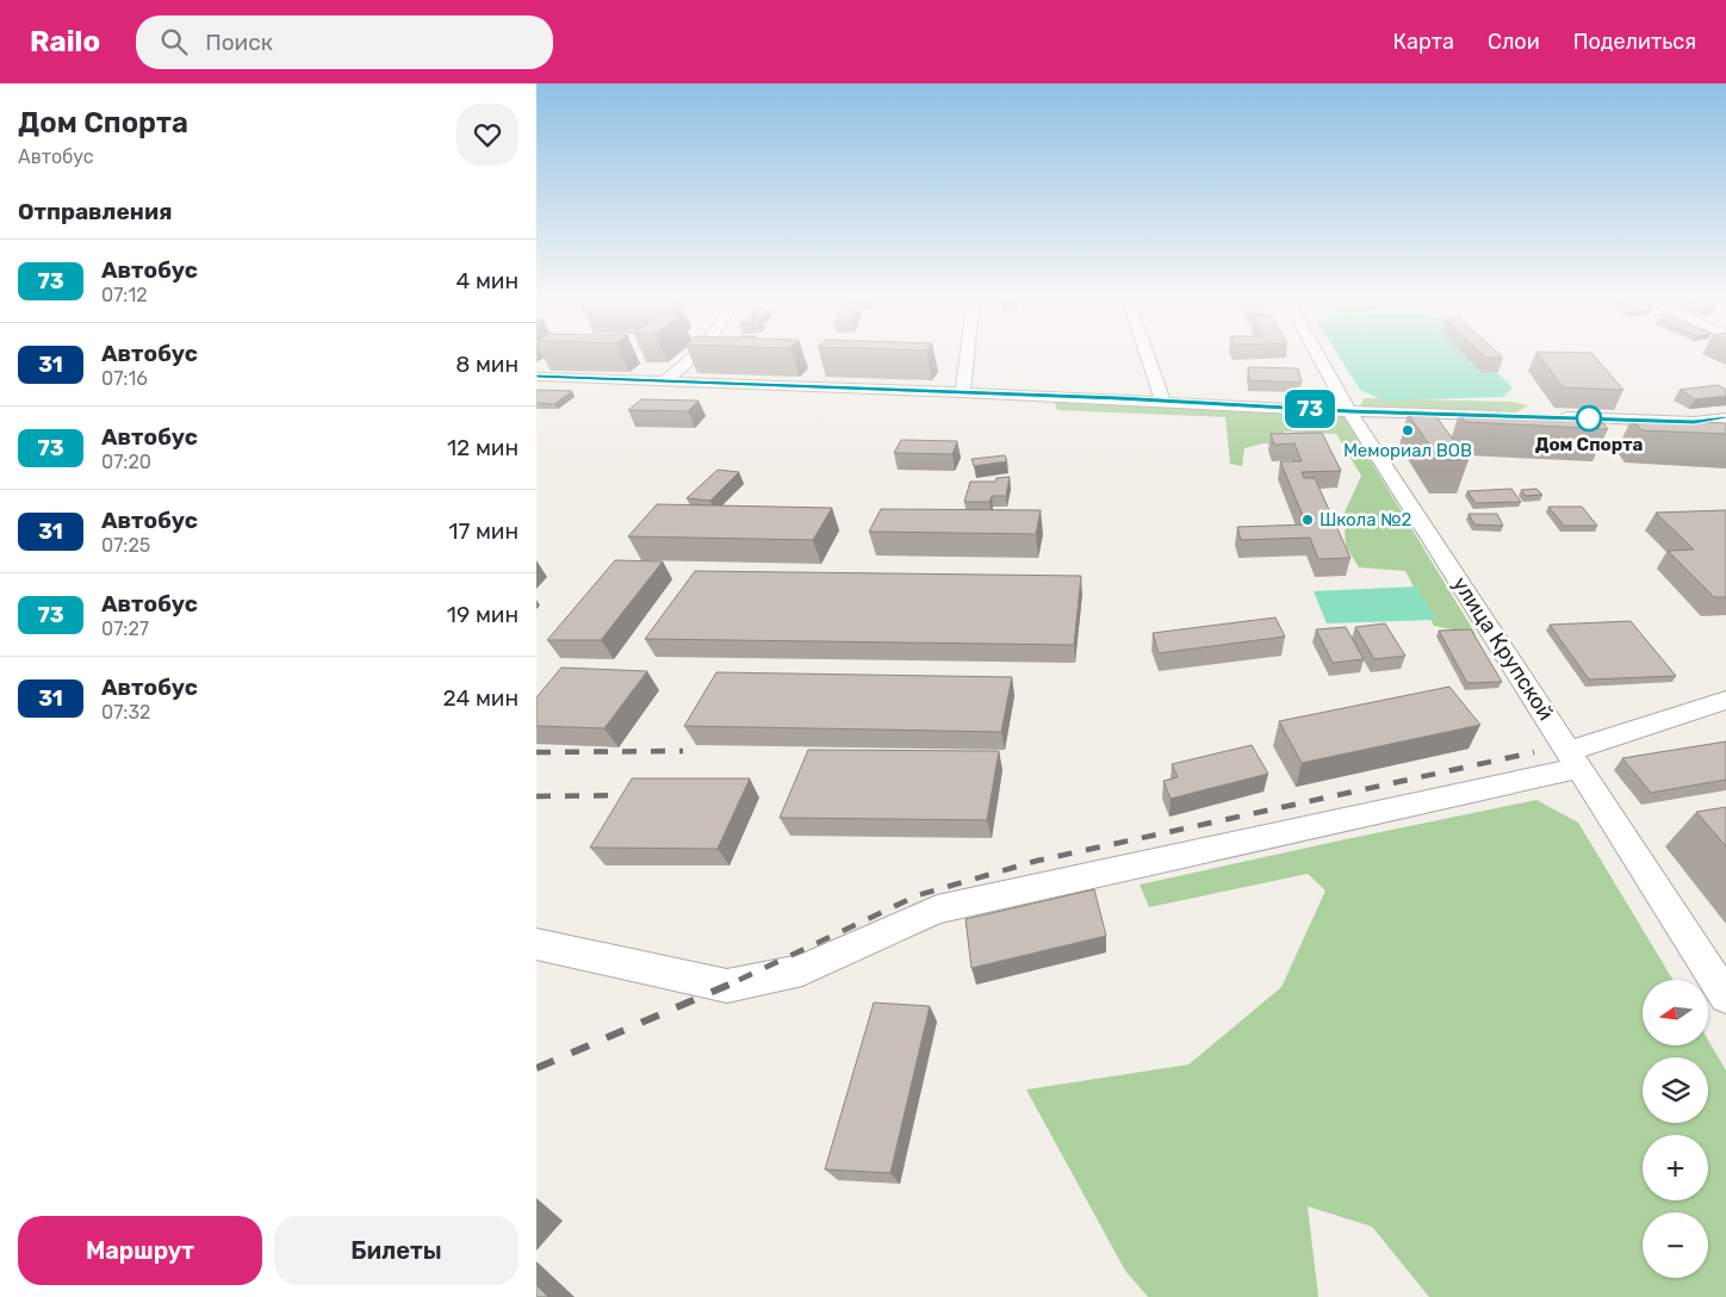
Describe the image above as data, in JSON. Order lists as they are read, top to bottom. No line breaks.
{"streets":{"street":["улица Крупской"]},"places":["Дом Спорта","Мемориал ВОВ","Школа №2"],"lines":["bus line 73"],"north":"left","page":{"header":"Railo","search":"Поиск","nav":["Карта","Слои","Поделиться"],"heading":[["Дом Спорта","Автобус"],"Отправления"],"on_map":"73","list":[{"mark":"73","name":"Автобус","note":"07:12","value":"4 мин"},{"mark":"31","name":"Автобус","note":"07:16","value":"8 мин"},{"mark":"73","name":"Автобус","note":"07:20","value":"12 мин"},{"mark":"31","name":"Автобус","note":"07:25","value":"17 мин"},{"mark":"73","name":"Автобус","note":"07:27","value":"19 мин"},{"mark":"31","name":"Автобус","note":"07:32","value":"24 мин"}],"map_buttons":["+","−"],"buttons":["Маршрут","Билеты"]}}
